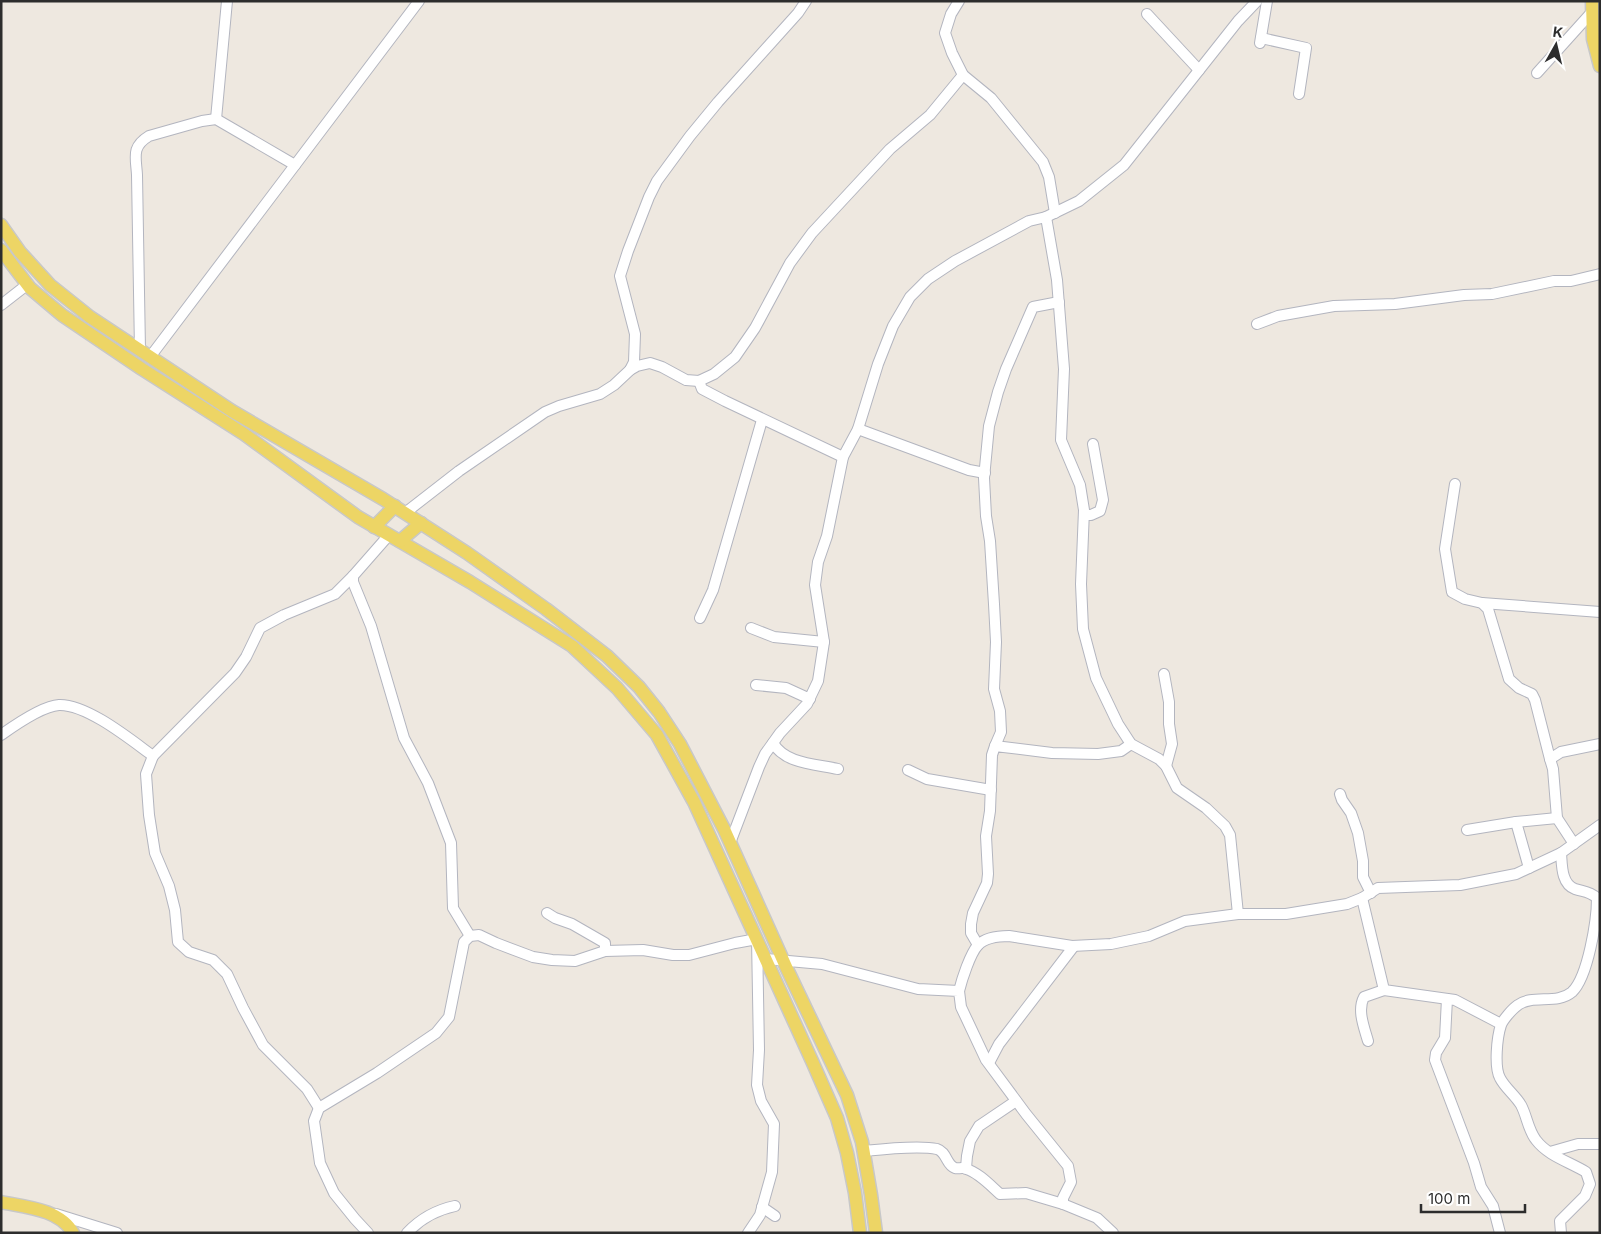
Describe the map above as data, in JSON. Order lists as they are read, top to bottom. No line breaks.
{"scale_bar":"100 m","north":"top"}
